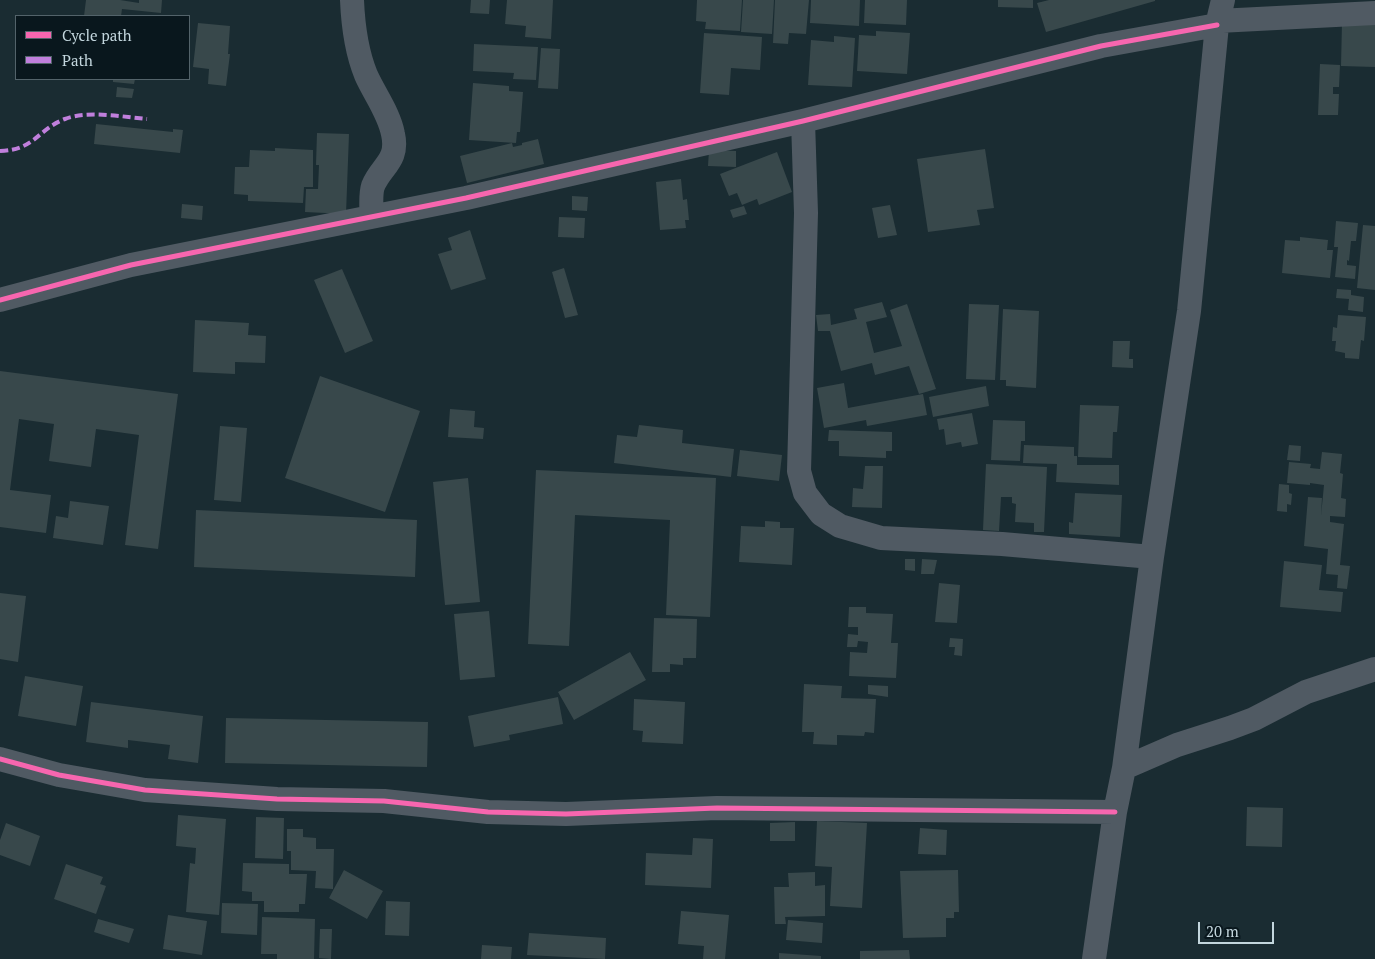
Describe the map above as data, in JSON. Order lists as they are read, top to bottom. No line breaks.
{"legend":["Cycle path","Path"],"scale_bar":"20 m"}
